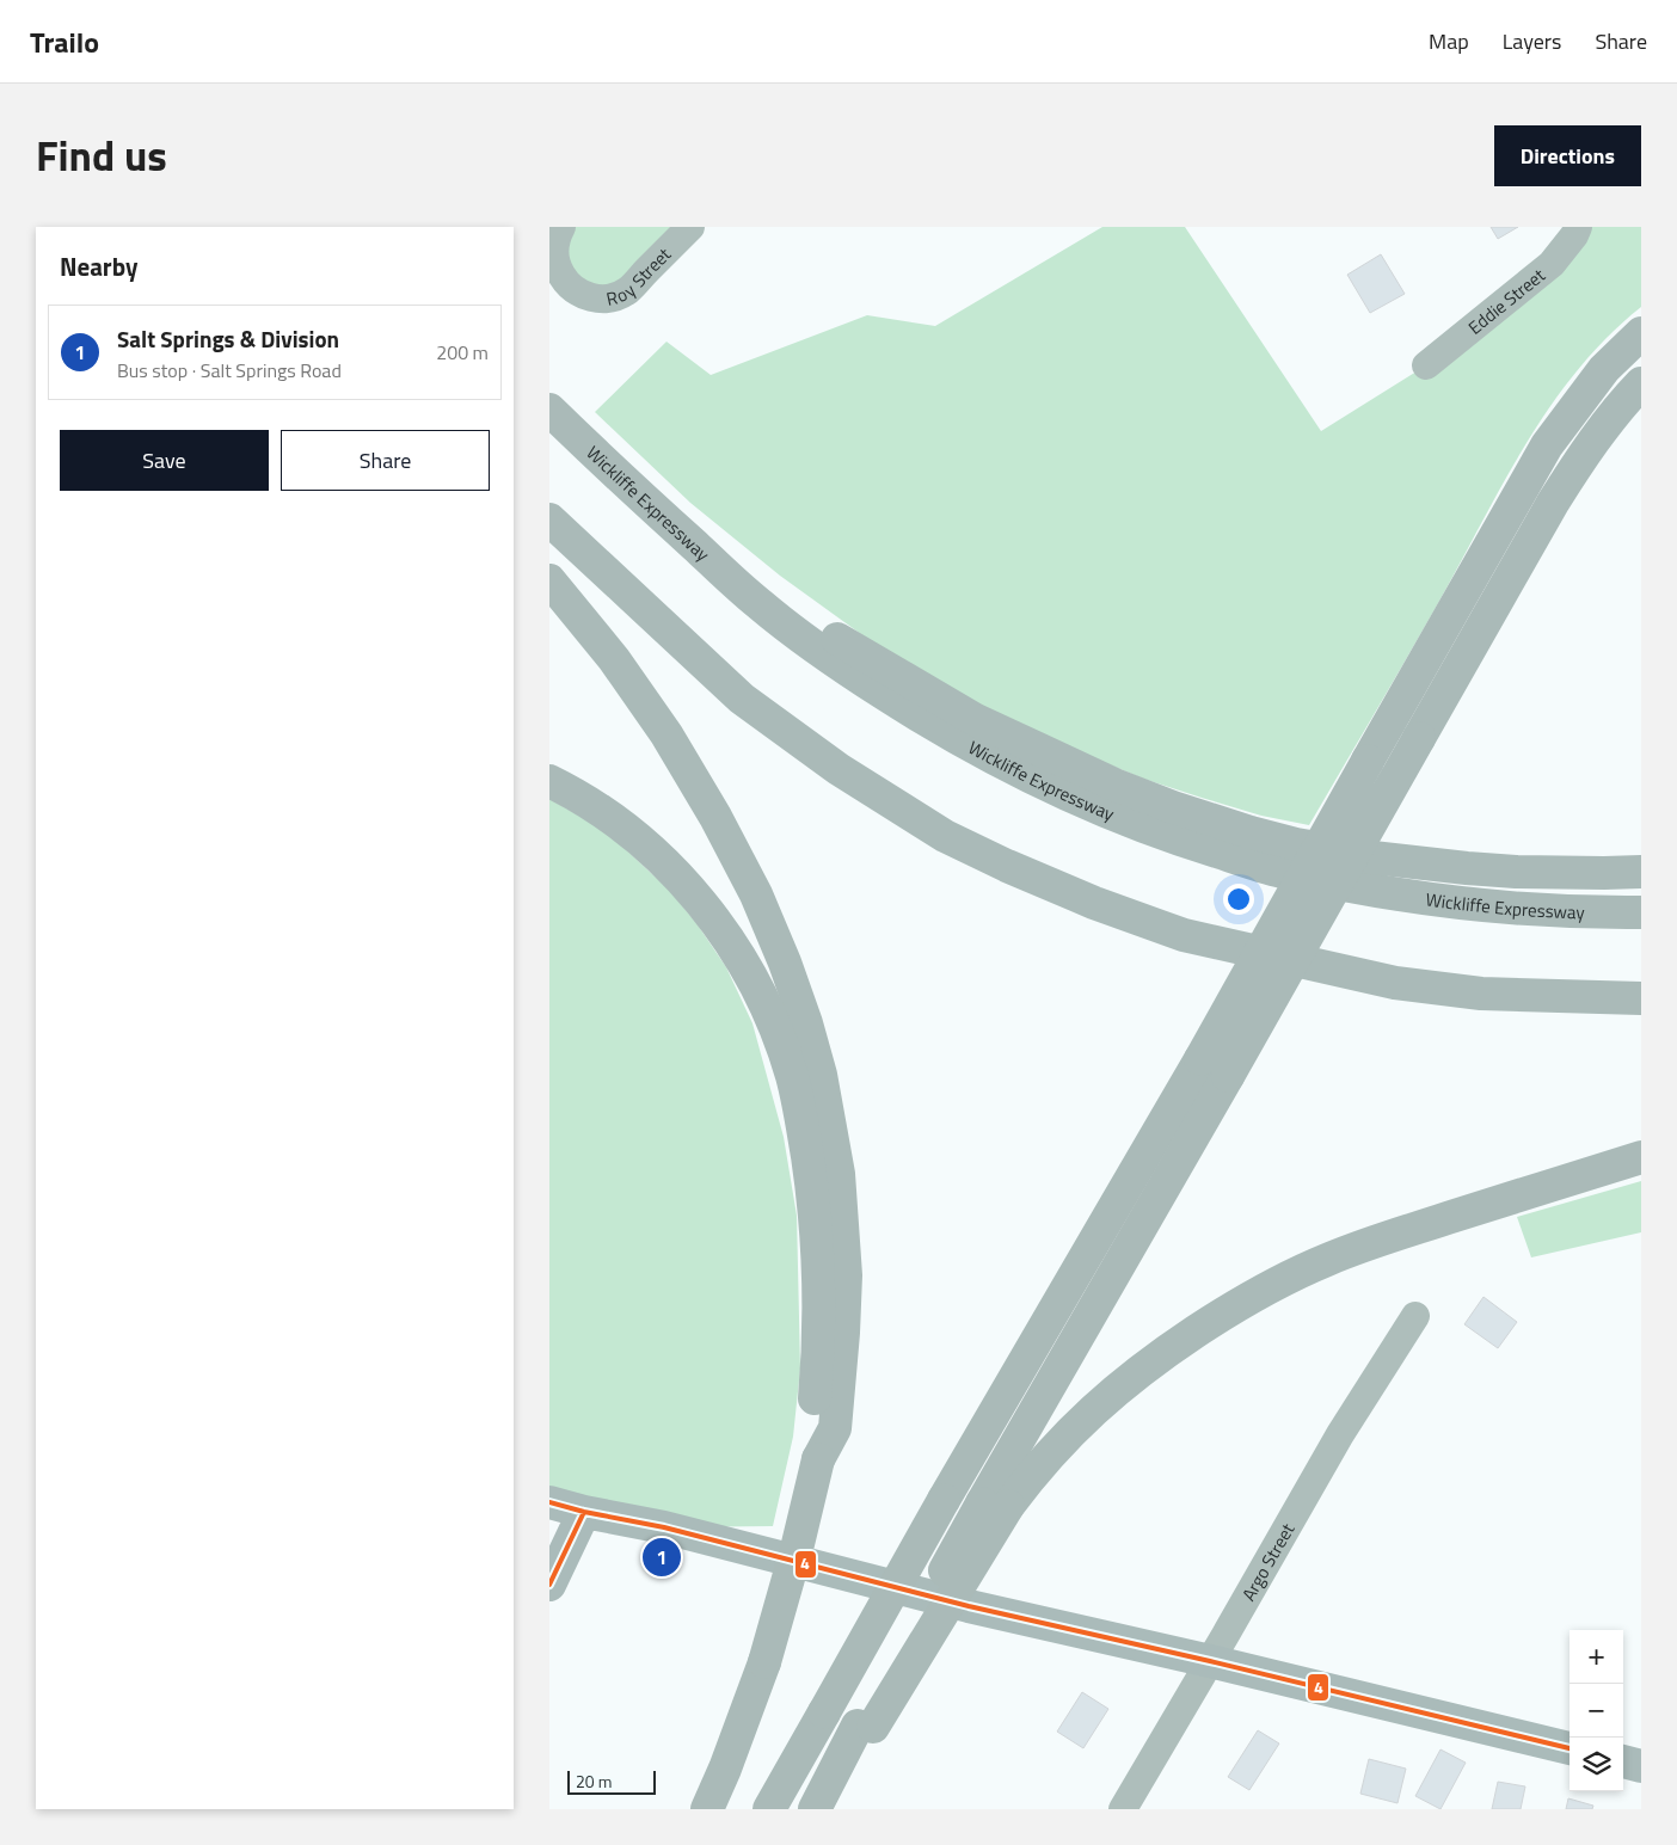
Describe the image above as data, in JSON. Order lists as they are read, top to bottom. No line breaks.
{"streets":{"highway":["Wickliffe Expressway"],"street":["Roy Street","Eddie Street","Argo Street"]},"lines":["transit line 4"],"scale_bar":"20 m","page":{"header":"Trailo","nav":["Map","Layers","Share"],"title":"Find us","buttons":["Directions",["Save","Share"]],"heading":"Nearby","list":[{"mark":"1","name":"Salt Springs & Division","note":"Bus stop · Salt Springs Road","value":"200 m"}],"pins":"1","map_buttons":["+","−"],"scale":"20 m"}}
